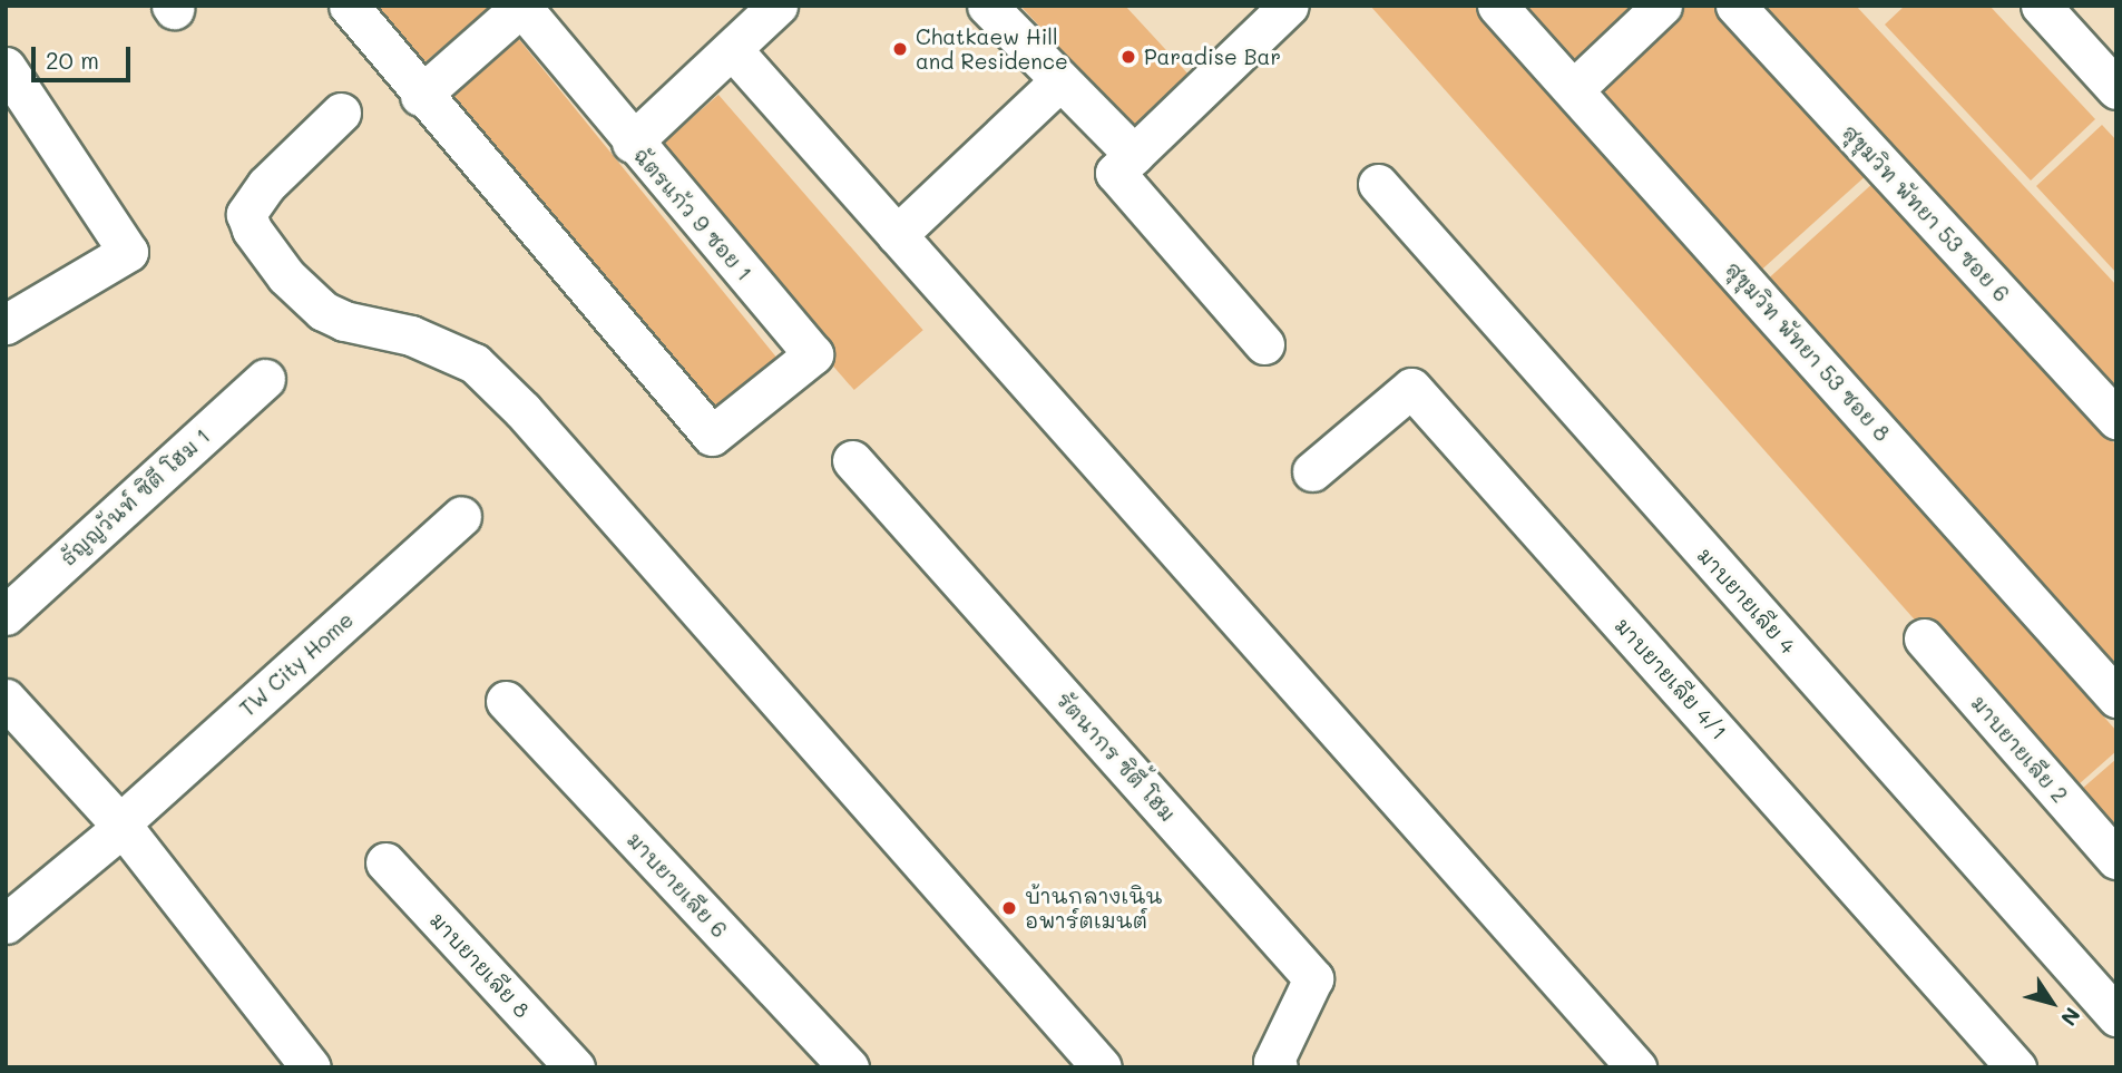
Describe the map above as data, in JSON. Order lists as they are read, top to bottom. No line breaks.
{"streets":{"street":["สุขุมวิท พัทยา 53 ซอย 6","ฉัตรแก้ว 9 ซอย 1","สุขุมวิท พัทยา 53 ซอย 8","ธัญญวันท์ ซิตี โฮม 1","มาบยายเลีย 4","TW City Home","มาบยายเลีย 4/1","มาบยายเลีย 2","รัตนากร ซิตี้ โฮม","มาบยายเลีย 6","มาบยายเลีย 8"]},"places":["Chatkaew Hill and Residence","Paradise Bar","บ้านกลางเนิน อพาร์ตเมนต์"],"scale_bar":"20 m","north":"bottom right"}
